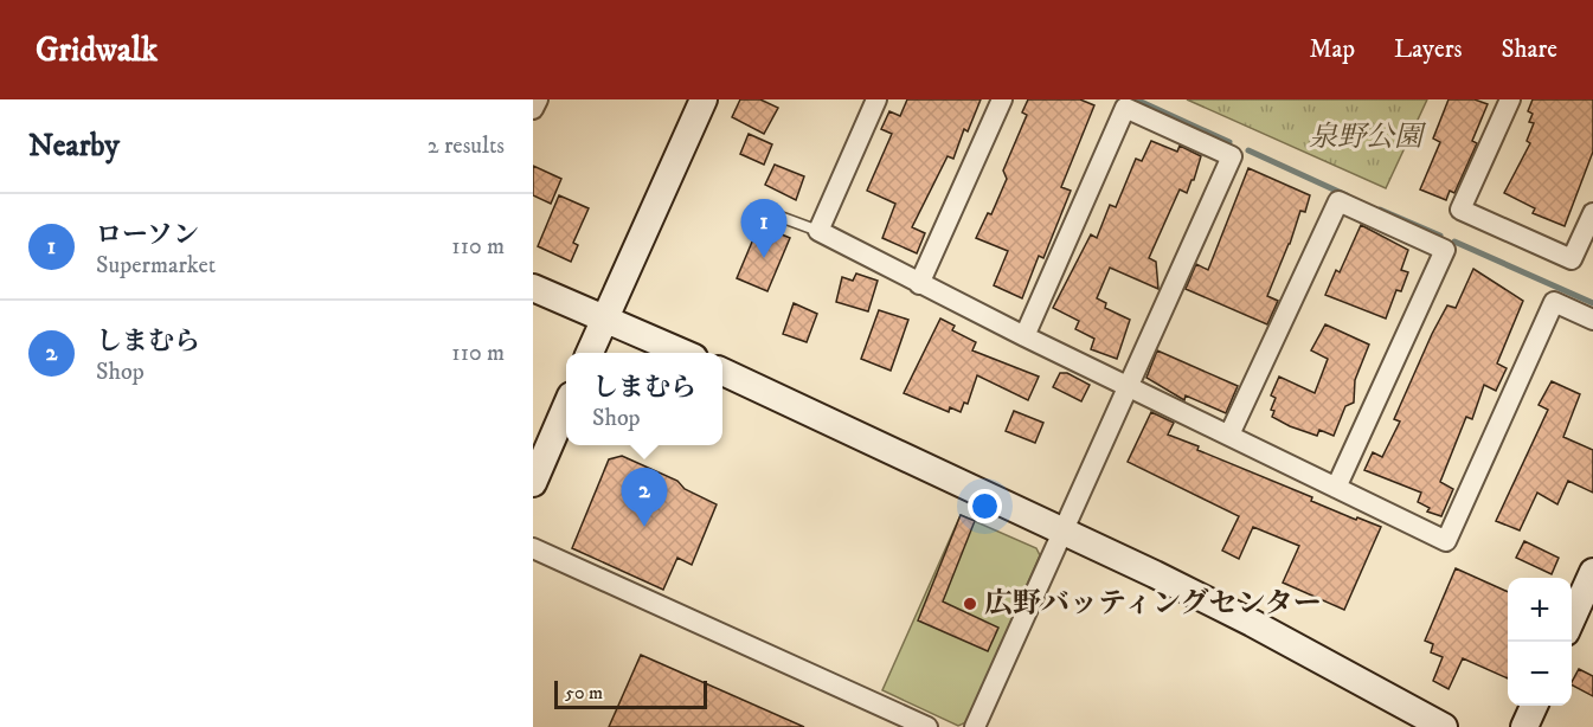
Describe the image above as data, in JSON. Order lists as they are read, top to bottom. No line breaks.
{"parks":["泉野公園"],"places":["広野バッティングセンター"],"scale_bar":"50 m","page":{"header":"Gridwalk","nav":["Map","Layers","Share"],"heading":["Nearby","2 results"],"list":[{"mark":"1","name":"ローソン","note":"Supermarket","value":"110 m"},{"mark":"2","name":"しまむら","note":"Shop","value":"110 m"}],"pins":["1","2"],"popup":["しまむら","Shop"],"map_buttons":["+","−"],"scale":"50 m"}}
